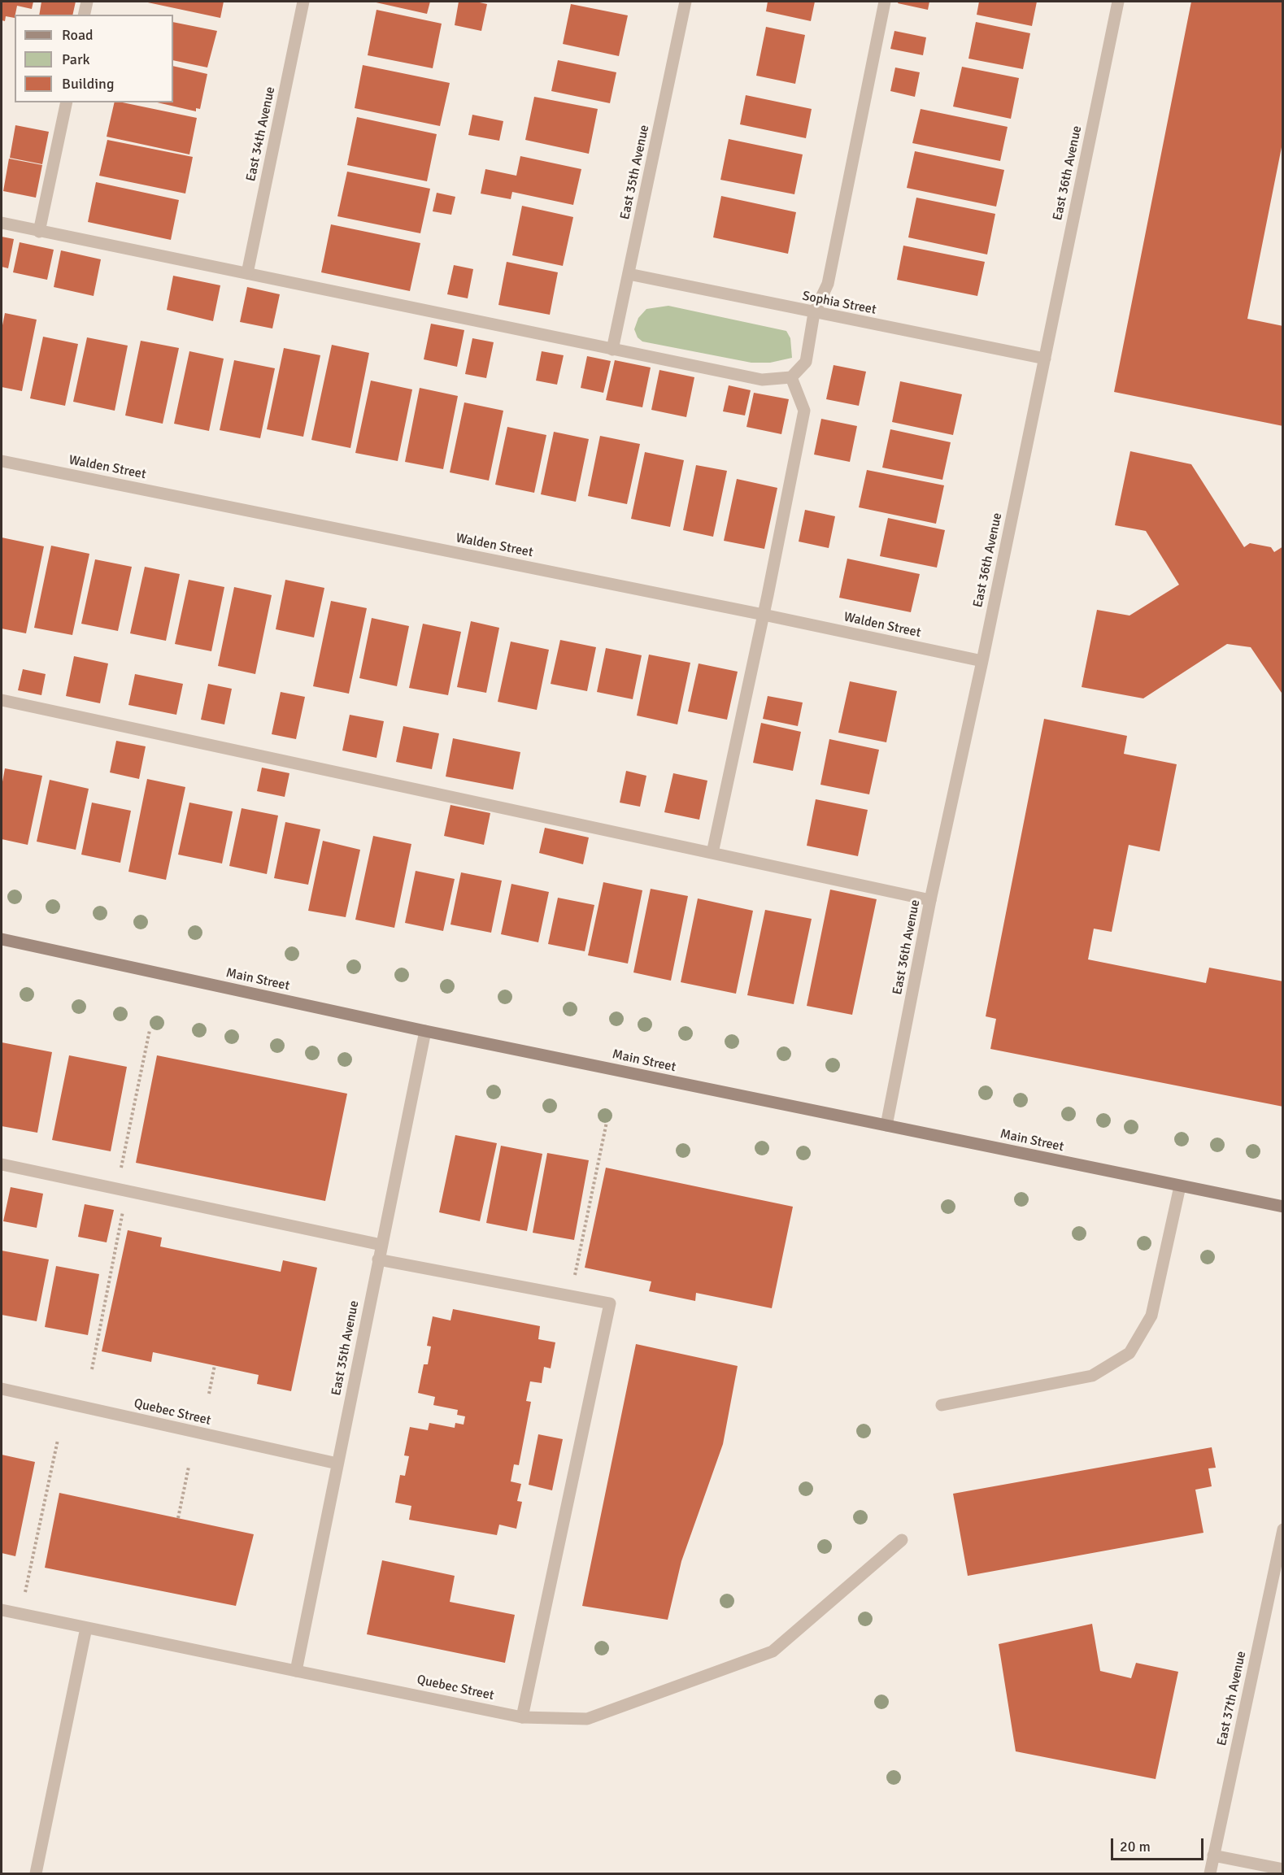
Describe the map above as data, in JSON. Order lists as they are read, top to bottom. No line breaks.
{"streets":{"main road":["Main Street"],"street":["East 34th Avenue","East 35th Avenue","East 36th Avenue","Sophia Street","Walden Street","Quebec Street","East 37th Avenue"]},"crossings":[["East 35th Avenue","Sophia Street"],["East 35th Avenue","Main Street"],["East 35th Avenue","Quebec Street"],["East 36th Avenue","Sophia Street"],["East 36th Avenue","Walden Street"],["East 36th Avenue","Main Street"]],"legend":["Road","Park","Building"],"scale_bar":"20 m"}
